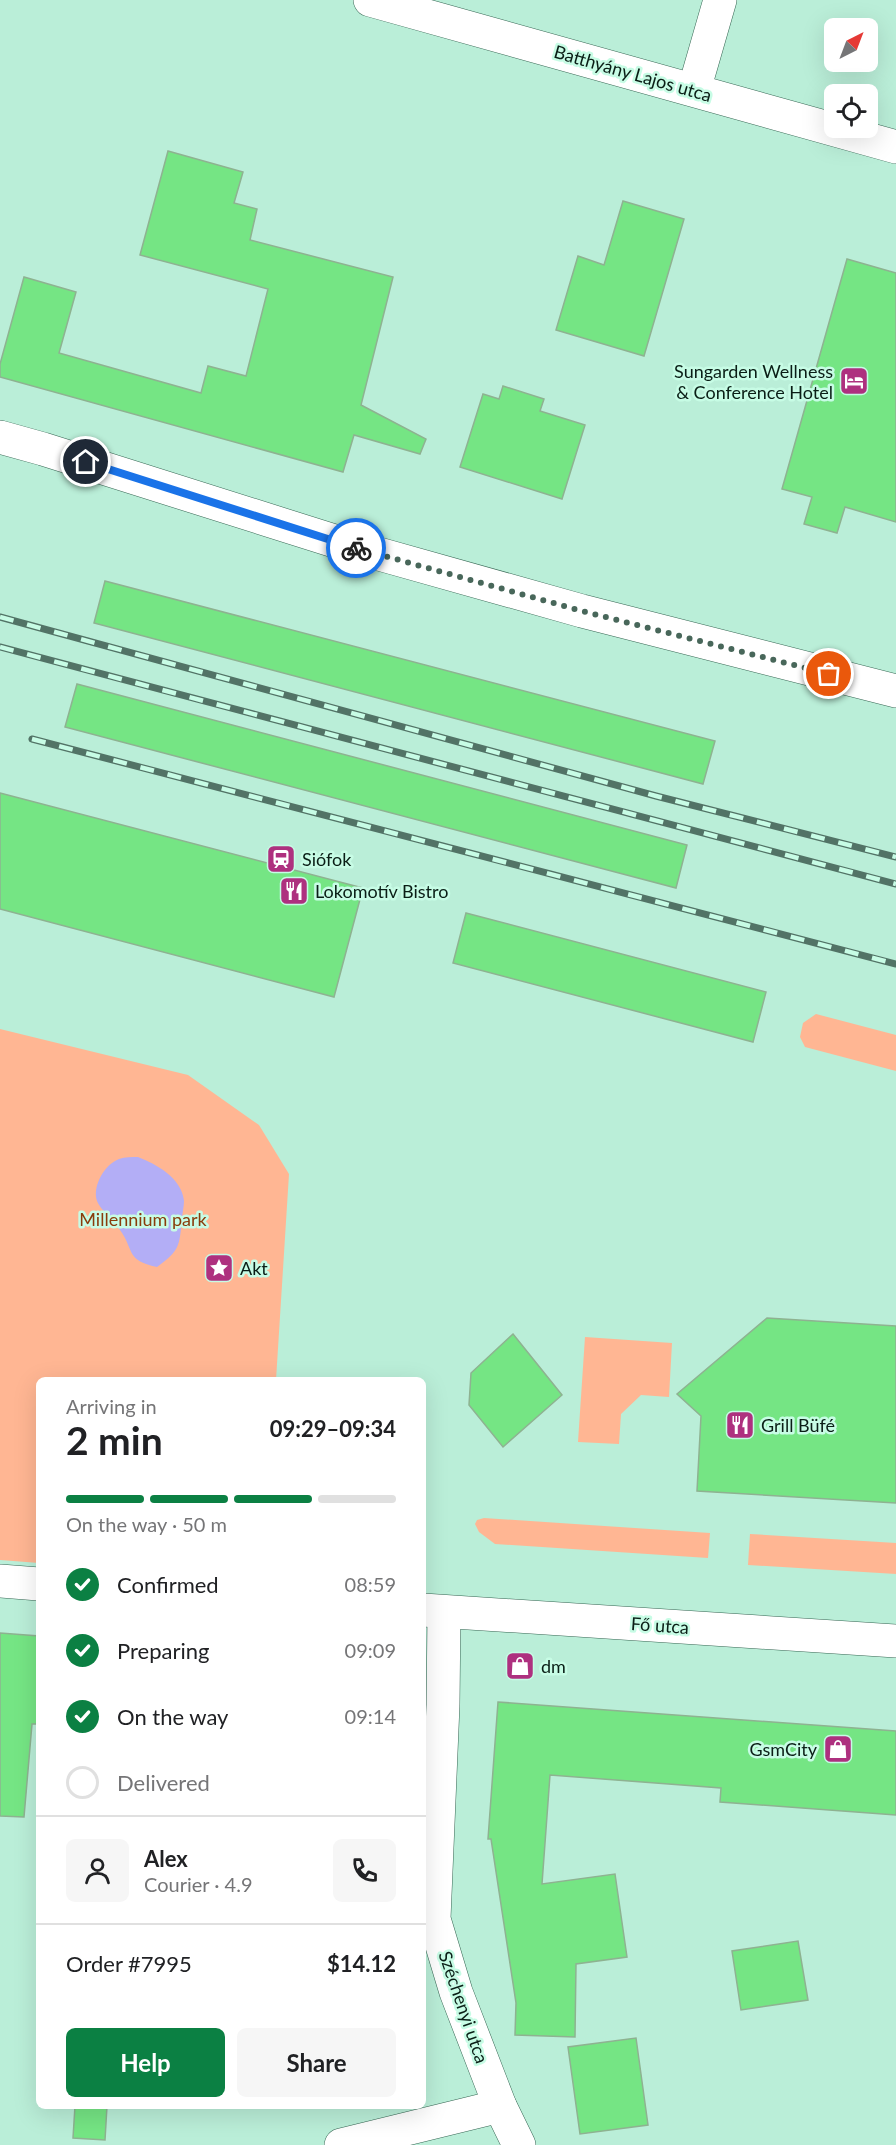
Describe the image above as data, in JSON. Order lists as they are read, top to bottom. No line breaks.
{"streets":{"street":["Batthyány Lajos utca","Fő utca","Széchenyi utca"]},"crossings":[["Fő utca","Széchenyi utca"]],"parks":["Millennium park"],"places":{"hotel":["Sungarden Wellness & Conference Hotel"],"station":["Siófok"],"restaurant":["Lokomotív Bistro","Grill Büfé"],"place":["Akt"],"shop":["dm","GsmCity"]},"north":"top right","page":{"heading":["2 min","Arriving in","09:29–09:34"],"panel":["Alex","Courier · 4.9","Order #7995","$14.12"],"bar":"On the way · 50 m","list":[["Confirmed","08:59"],["Preparing","09:09"],["On the way","09:14"],"Delivered"],"buttons":["Help","Share"]}}
